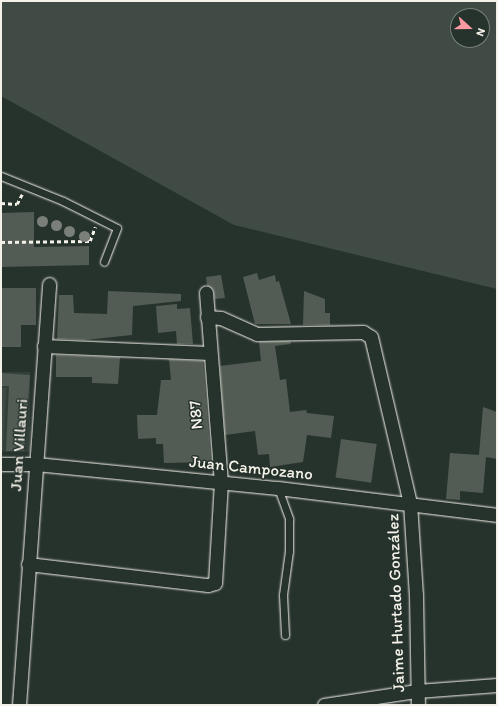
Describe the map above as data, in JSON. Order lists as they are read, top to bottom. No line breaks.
{"streets":{"street":["N87","Juan Villauri","Juan Campozano","Jaime Hurtado González"]},"crossings":[["N87","Juan Villauri"],["N87","Juan Campozano"],["N87","Jaime Hurtado González"],["Juan Villauri","Juan Campozano"],["Juan Campozano","Jaime Hurtado González"]],"north":"right"}
